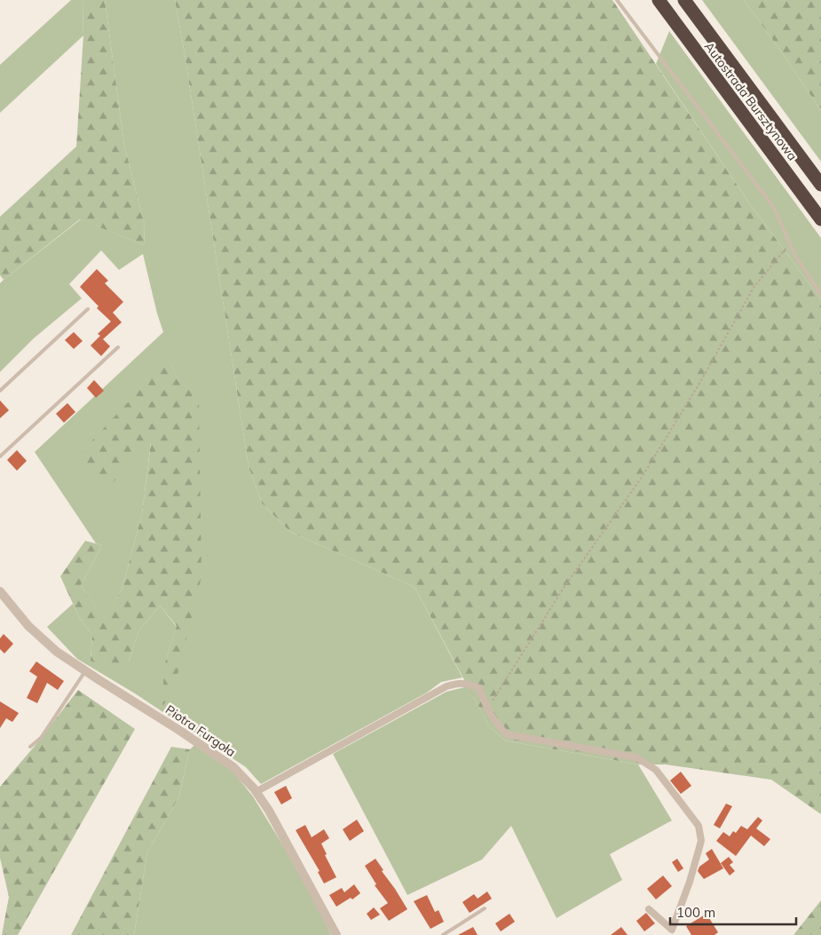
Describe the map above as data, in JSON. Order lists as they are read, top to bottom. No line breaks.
{"streets":{"highway":["Autostrada Bursztynowa"],"street":["Piotra Furgoła"]},"scale_bar":"100 m"}
